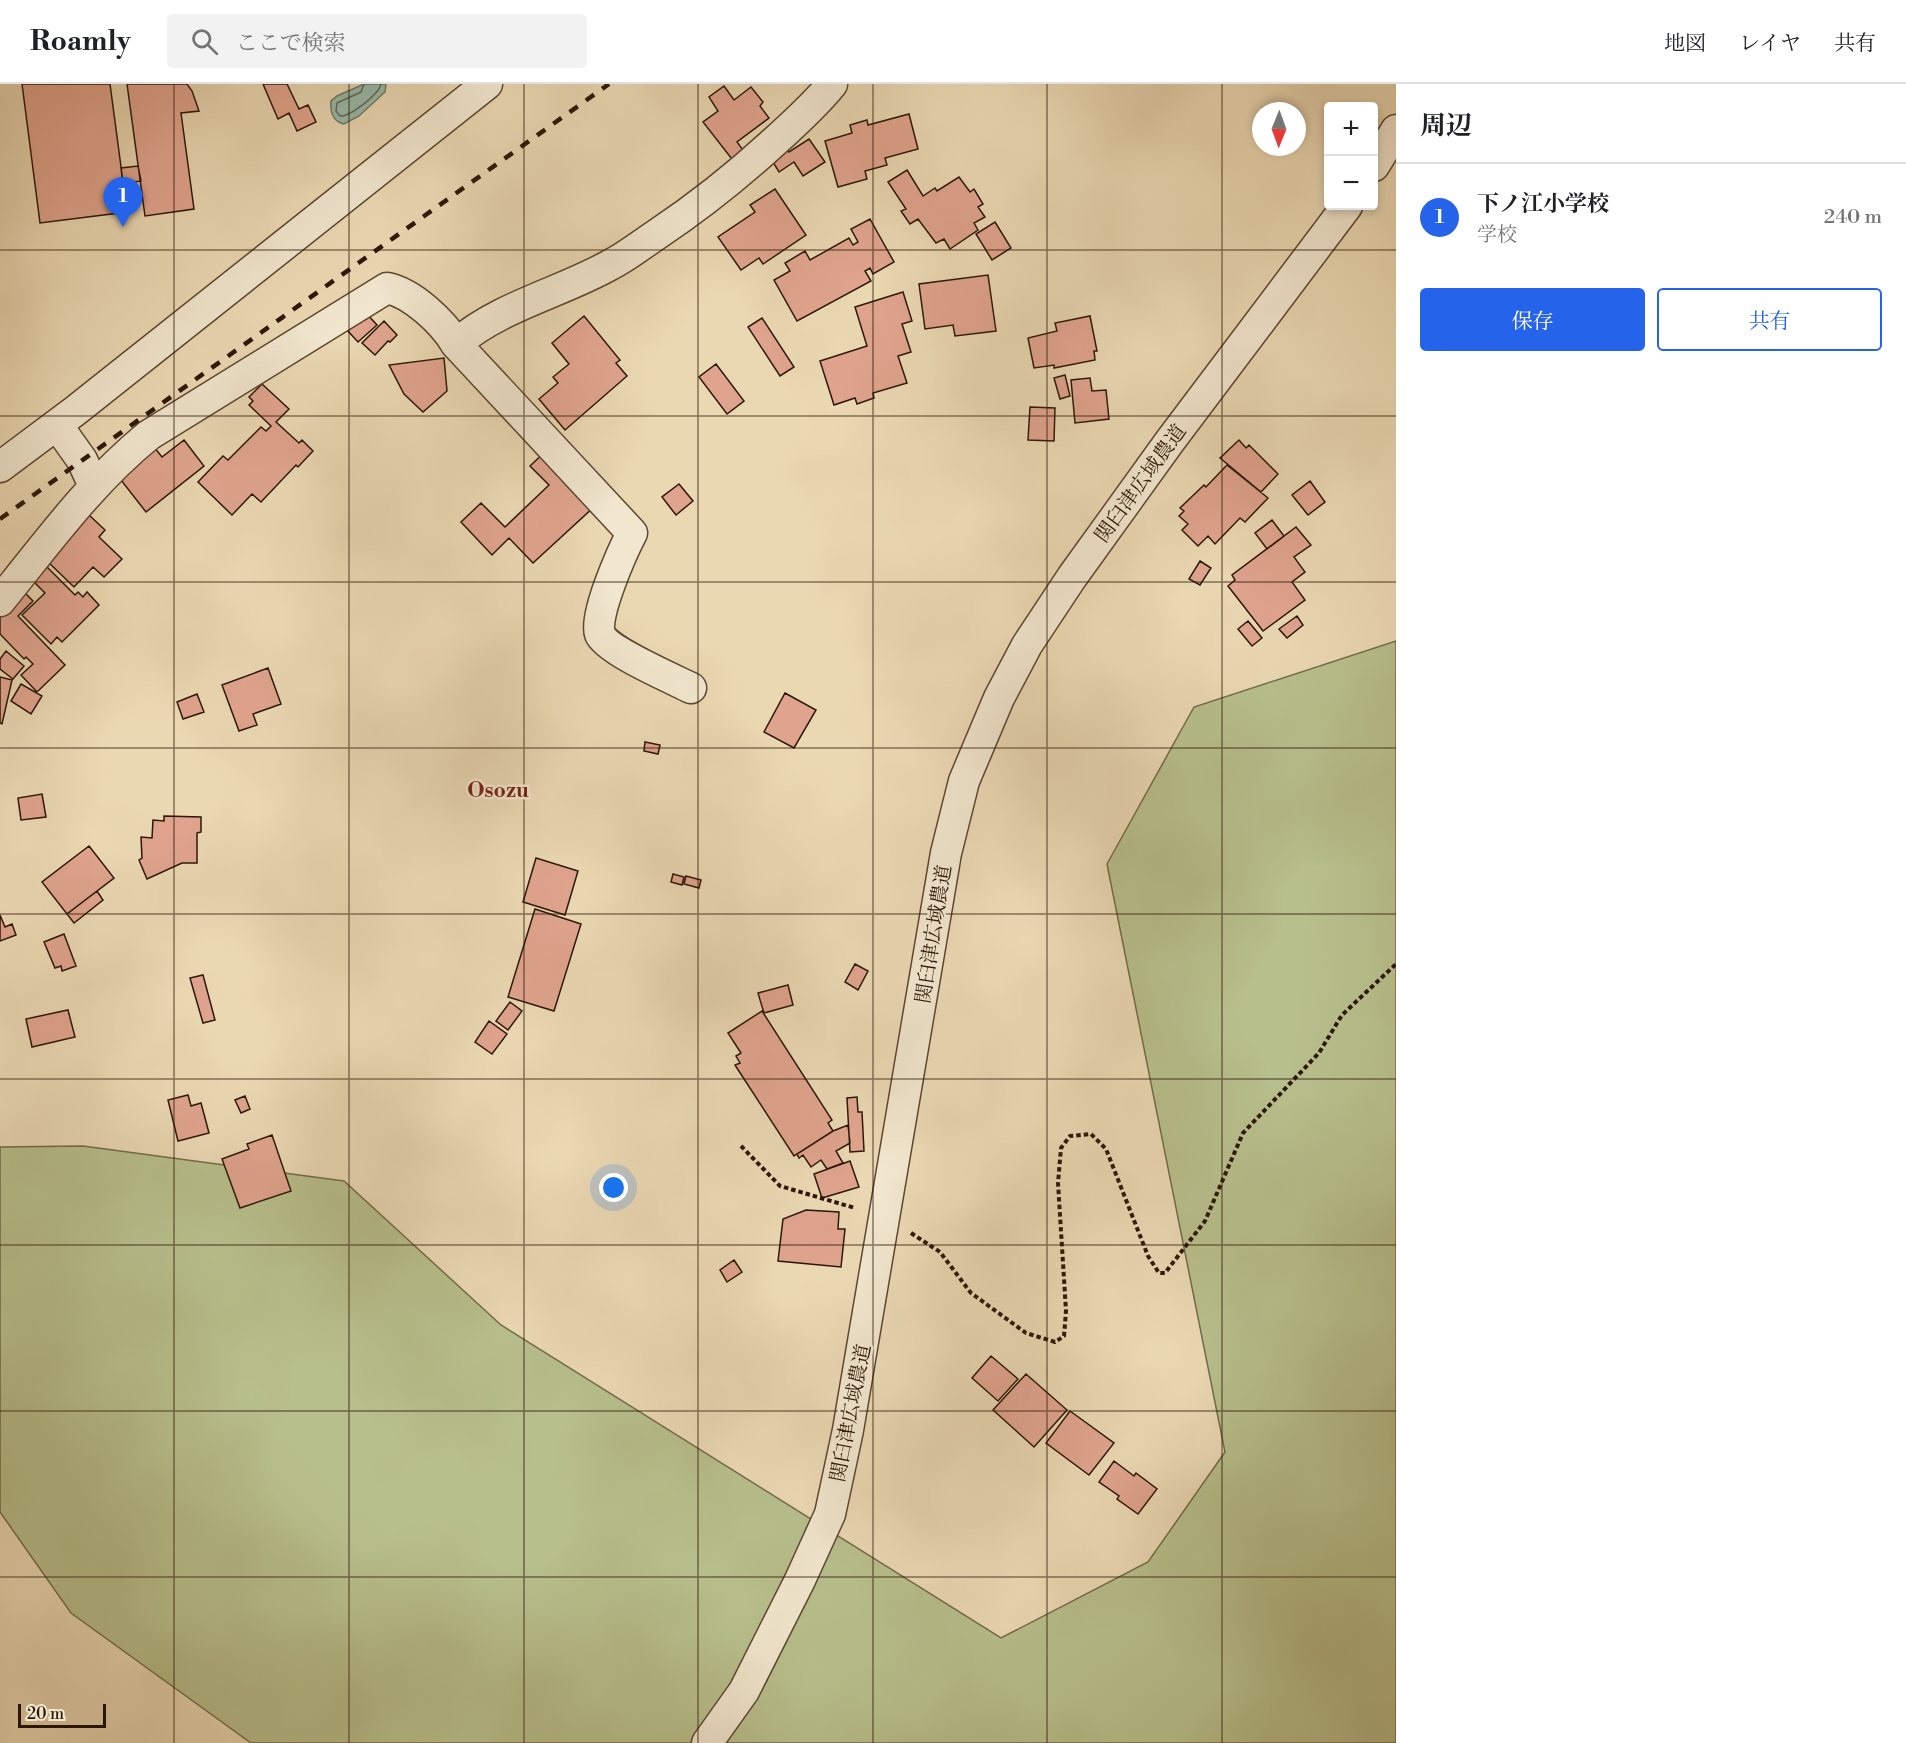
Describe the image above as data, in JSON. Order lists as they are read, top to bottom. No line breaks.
{"streets":{"street":["関臼津広域農道"]},"districts":["Osozu"],"scale_bar":"20 m","north":"bottom","page":{"header":"Roamly","search":"ここで検索","nav":["地図","レイヤ","共有"],"heading":"周辺","map_buttons":["+","−"],"list":[{"mark":"1","name":"下ノ江小学校","note":"学校","value":"240 m"}],"pins":"1","buttons":["保存","共有"],"scale":"20 m"}}
